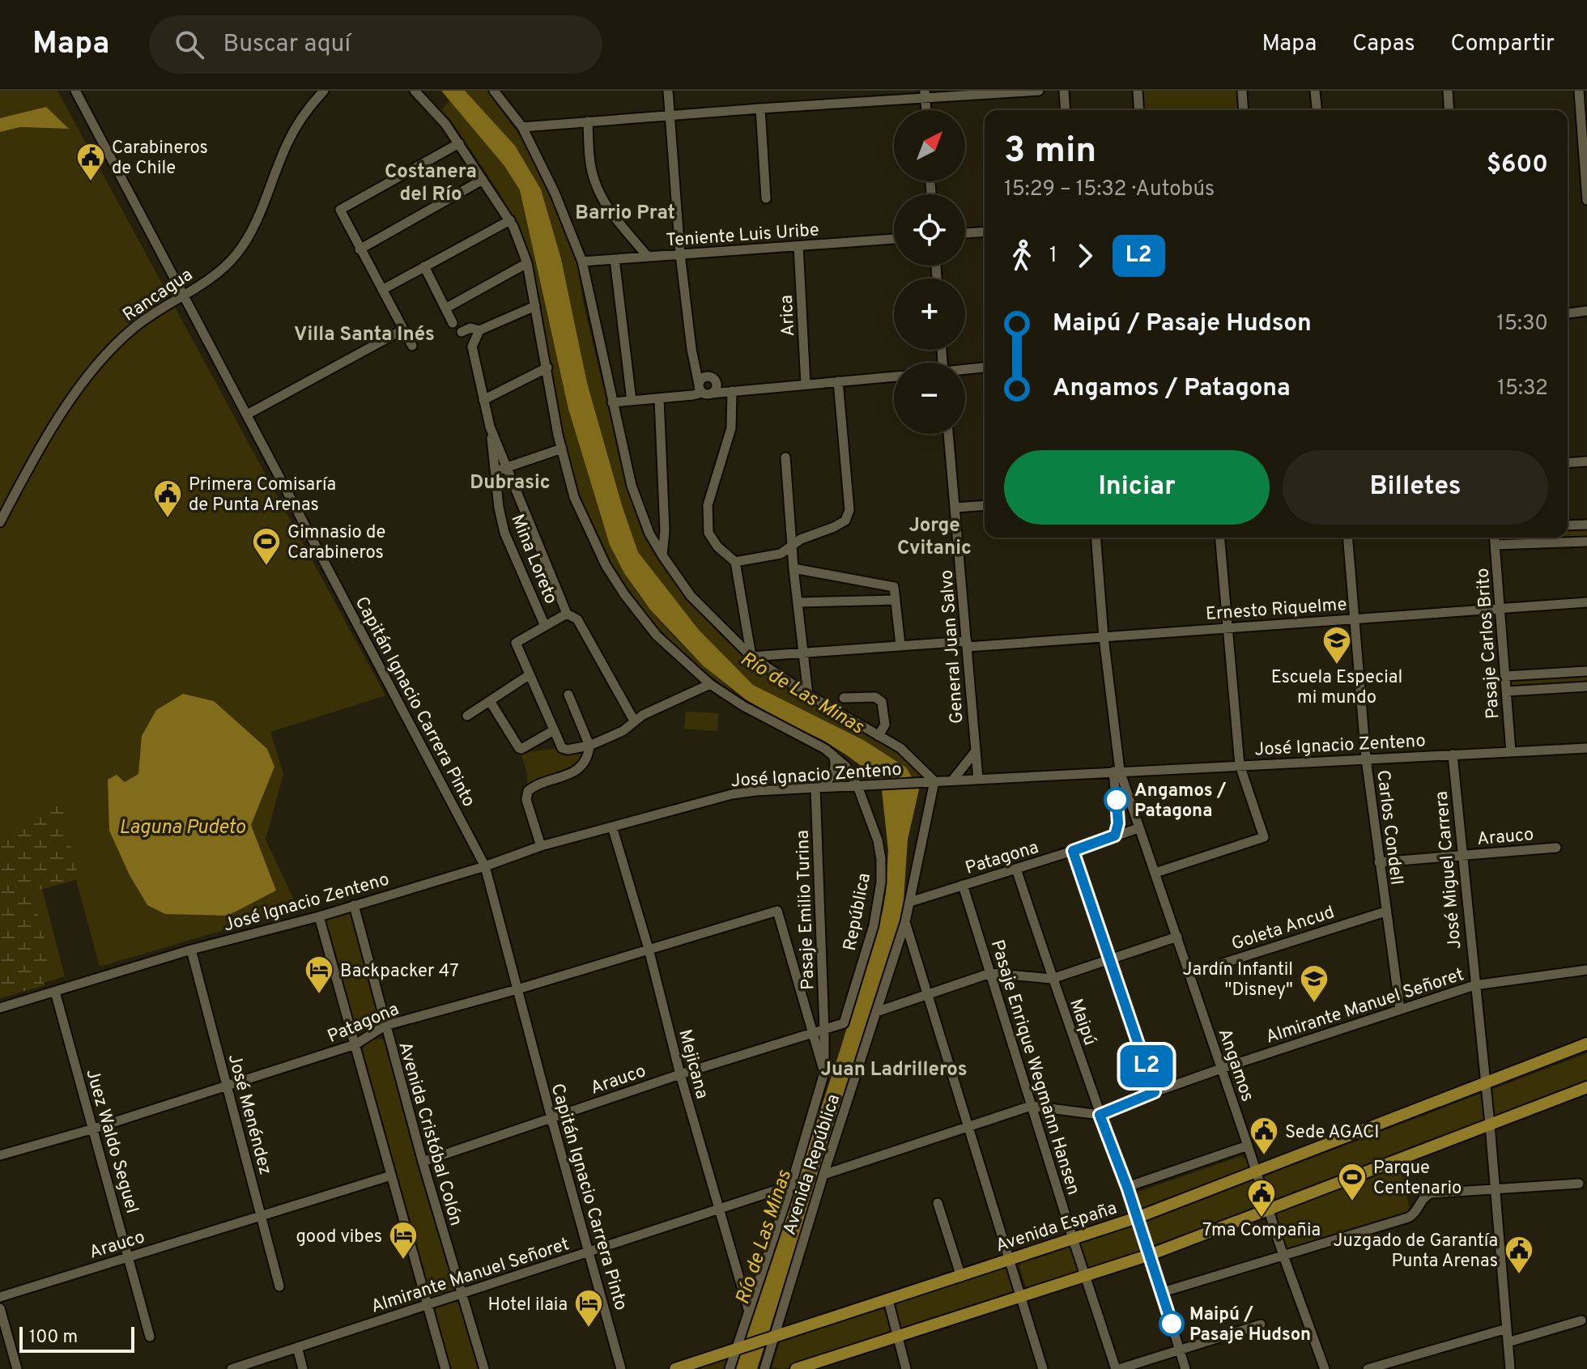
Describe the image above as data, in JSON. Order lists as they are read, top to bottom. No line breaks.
{"streets":{"main road":["Avenida España"],"street":["Teniente Luis Uribe","Rancagua","Arica","Mina Loreto","Ernesto Riquelme","Pasaje Carlos Brito","General Juan Salvo","Capitán Ignacio Carrera Pinto","José Ignacio Zenteno","Carlos Condell","Arauco","Patagona","José Miguel Carrera","Pasaje Emilio Turina","República","Goleta Ancud","Almirante Manuel Señoret","Maipú","Mejicana","Angamos","Pasaje Enrique Wegmann Hansen","José Menéndez","Avenida Cristóbal Colón","Juez Waldo Seguel","Avenida República"]},"crossings":[["Teniente Luis Uribe","Arica"],["Rancagua","Capitán Ignacio Carrera Pinto"],["Ernesto Riquelme","Pasaje Carlos Brito"],["Ernesto Riquelme","General Juan Salvo"],["Ernesto Riquelme","Carlos Condell"],["Pasaje Carlos Brito","José Ignacio Zenteno"],["General Juan Salvo","José Ignacio Zenteno"],["Capitán Ignacio Carrera Pinto","José Ignacio Zenteno"],["Capitán Ignacio Carrera Pinto","Arauco"],["Capitán Ignacio Carrera Pinto","Patagona"],["Capitán Ignacio Carrera Pinto","Almirante Manuel Señoret"],["José Ignacio Zenteno","Carlos Condell"],["José Ignacio Zenteno","José Miguel Carrera"],["José Ignacio Zenteno","Pasaje Emilio Turina"],["José Ignacio Zenteno","República"],["José Ignacio Zenteno","Mejicana"],["José Ignacio Zenteno","Angamos"],["José Ignacio Zenteno","José Menéndez"],["José Ignacio Zenteno","Avenida Cristóbal Colón"],["José Ignacio Zenteno","Juez Waldo Seguel"],["José Ignacio Zenteno","Avenida República"],["Carlos Condell","Arauco"],["Carlos Condell","Goleta Ancud"],["Carlos Condell","Almirante Manuel Señoret"],["Arauco","Patagona"],["Arauco","José Miguel Carrera"],["Arauco","Pasaje Emilio Turina"],["Arauco","República"],["Arauco","Mejicana"],["Arauco","José Menéndez"],["Arauco","Avenida Cristóbal Colón"],["Arauco","Juez Waldo Seguel"],["Patagona","Maipú"],["Patagona","Mejicana"],["Patagona","Angamos"],["Patagona","Pasaje Enrique Wegmann Hansen"],["Patagona","José Menéndez"],["Patagona","Avenida Cristóbal Colón"],["Patagona","Juez Waldo Seguel"],["Patagona","Avenida República"],["José Miguel Carrera","Almirante Manuel Señoret"],["José Miguel Carrera","Avenida España"],["Pasaje Emilio Turina","República"],["Pasaje Emilio Turina","Avenida República"],["Goleta Ancud","Angamos"],["Almirante Manuel Señoret","Maipú"],["Almirante Manuel Señoret","Mejicana"],["Almirante Manuel Señoret","Angamos"],["Almirante Manuel Señoret","Pasaje Enrique Wegmann Hansen"],["Almirante Manuel Señoret","Avenida Cristóbal Colón"],["Almirante Manuel Señoret","Avenida República"],["Maipú","Avenida España"],["Mejicana","Avenida República"],["Angamos","Avenida España"],["Pasaje Enrique Wegmann Hansen","Avenida España"],["Avenida República","Avenida España"]],"districts":["Costanera del Río","Barrio Prat","Villa Santa Inés","Dubrasic","Jorge Cvitanic","Juan Ladrilleros"],"water":["Río de Las Minas","Laguna Pudeto"],"places":{"public building":["Carabineros de Chile","Primera Comisaría de Punta Arenas","Sede AGACI","7ma Compañia","Juzgado de Garantía Punta Arenas"],"sports":["Gimnasio de Carabineros","Parque Centenario"],"school or university":["Escuela Especial mi mundo","Jardín Infantil \"Disney\""],"other":["Angamos / Patagona","Maipú / Pasaje Hudson"],"hotel":["Backpacker 47","good vibes","Hotel ilaia"]},"lines":["bus line L2"],"scale_bar":"100 m","north":"top right","page":{"header":"Mapa","search":"Buscar aquí","nav":["Mapa","Capas","Compartir"],"on_map":"L2","map_buttons":["+","−"],"heading":["3 min","15:29 – 15:32 · Autobús","$600"],"legs":["1","L2"],"list":[{"name":"Maipú / Pasaje Hudson","value":"15:30"},{"name":"Angamos / Patagona","value":"15:32"}],"buttons":["Iniciar","Billetes"],"scale":"100 m"}}
